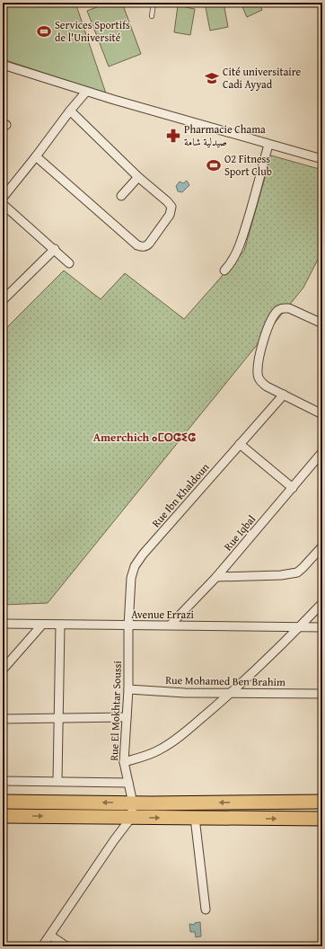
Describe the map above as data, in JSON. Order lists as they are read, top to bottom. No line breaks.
{"streets":{"street":["Rue Ibn Khaldoun","Rue Iqbal","Avenue Errazi","Rue Mohamed Ben Brahim","Rue El Mokhtar Soussi"]},"crossings":[["Rue Ibn Khaldoun","Avenue Errazi"],["Rue Ibn Khaldoun","Rue El Mokhtar Soussi"],["Rue Iqbal","Avenue Errazi"],["Avenue Errazi","Rue El Mokhtar Soussi"],["Rue Mohamed Ben Brahim","Rue El Mokhtar Soussi"]],"districts":["Amerchich ⴰⵎⵔⵛⵉⵛ"],"places":{"sports":["Services Sportifs de l'Université","O2 Fitness Sport Club"],"school or university":["Cité universitaire Cadi Ayyad"],"pharmacy":["Pharmacie Chama صيدلية شامة"]}}
